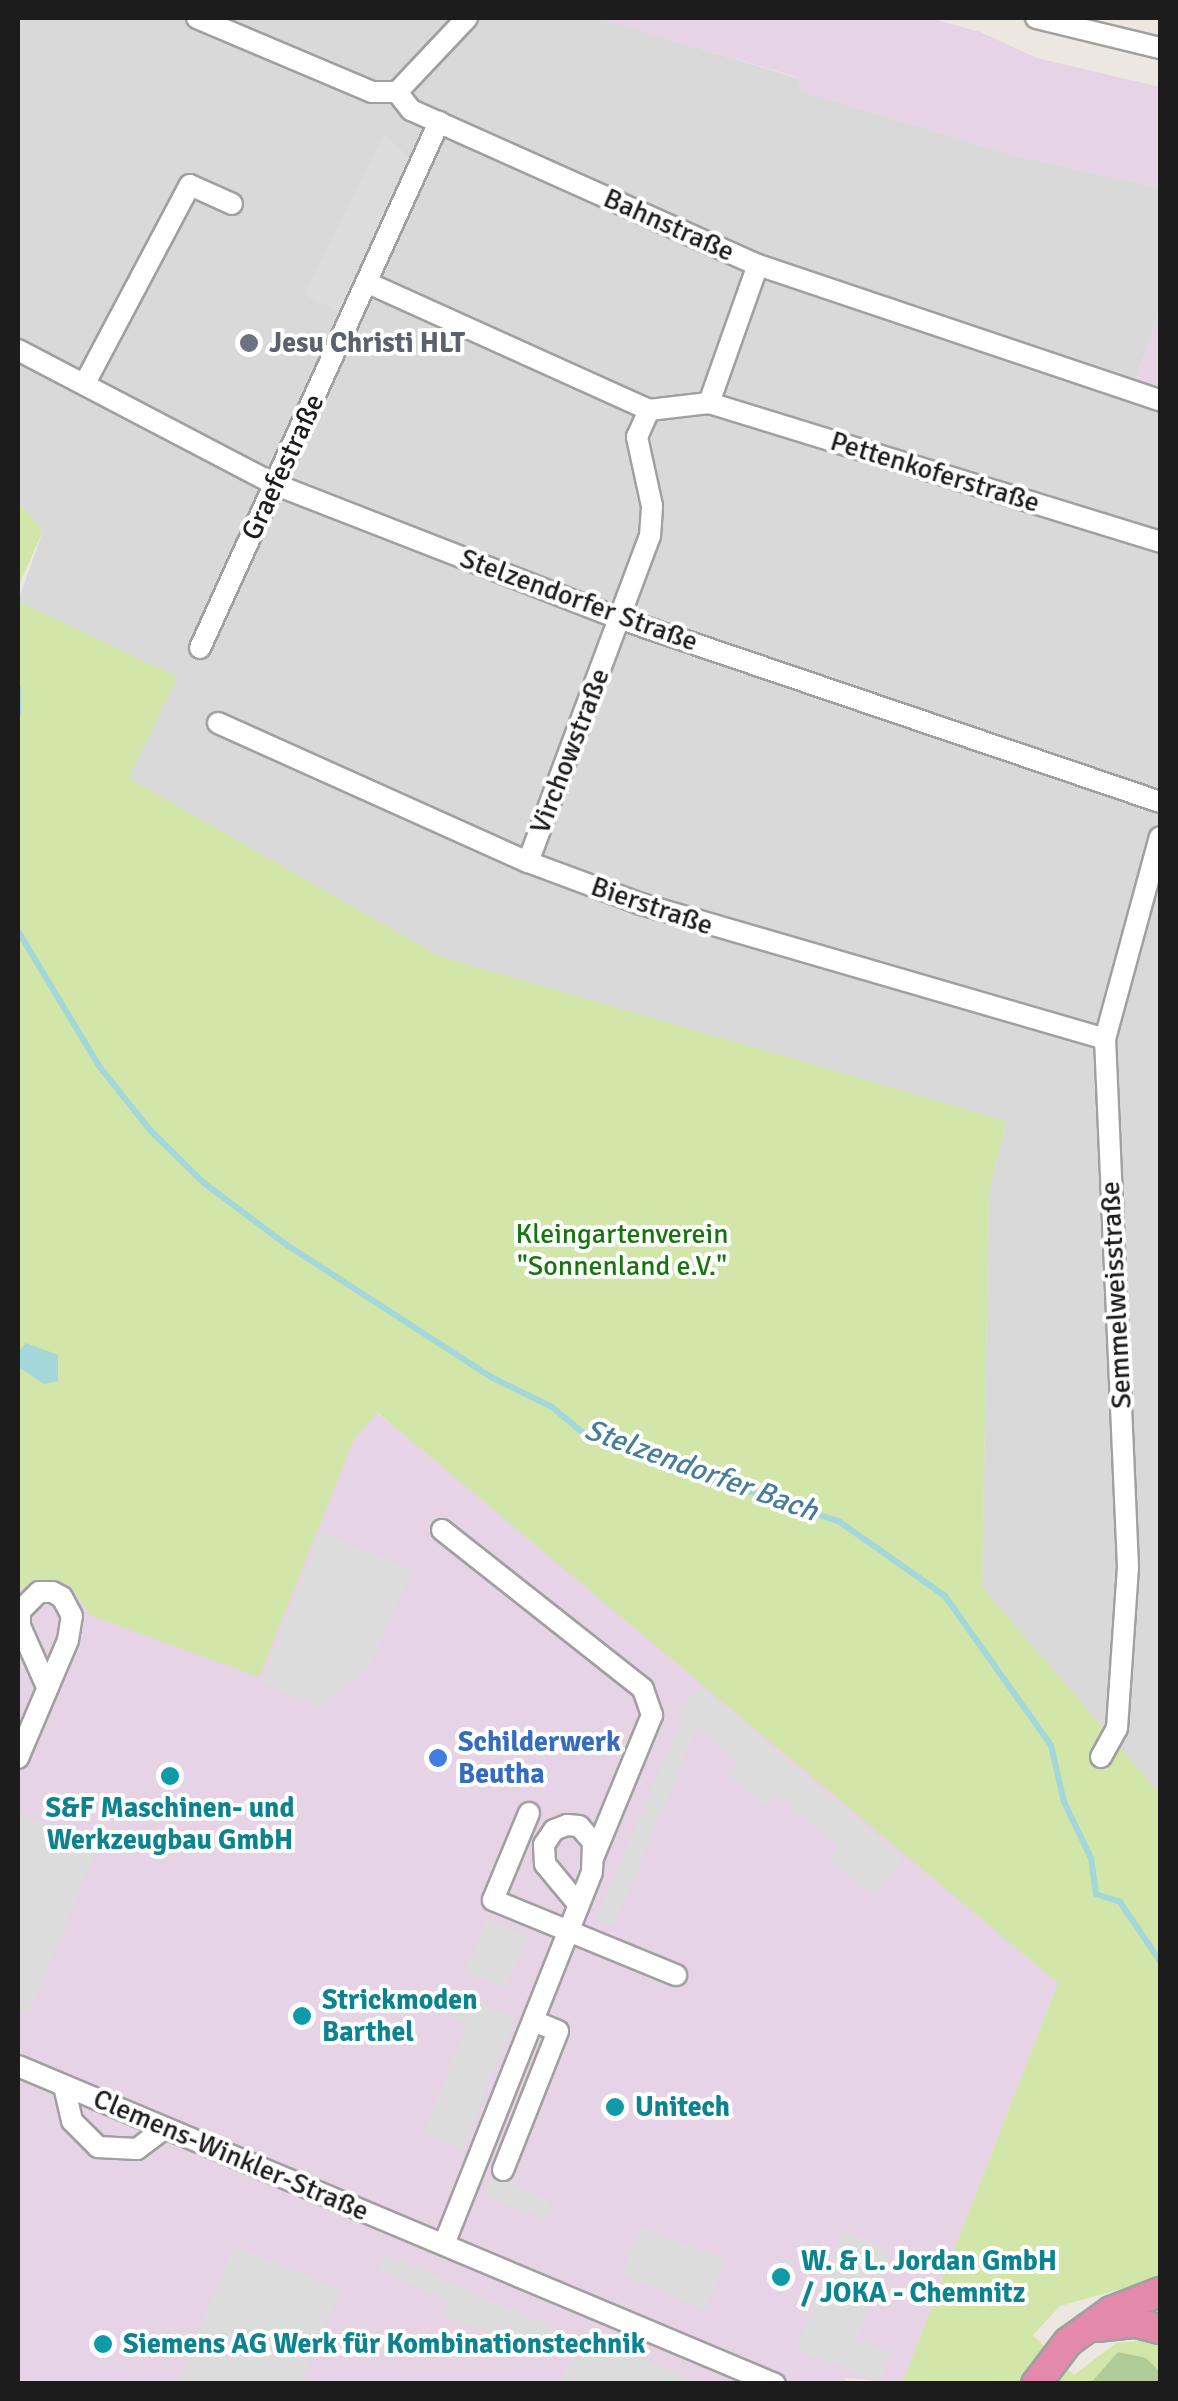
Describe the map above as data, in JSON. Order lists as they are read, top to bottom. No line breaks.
{"streets":{"street":["Bahnstraße","Graefestraße","Pettenkoferstraße","Stelzendorfer Straße","Virchowstraße","Bierstraße","Semmelweisstraße","Clemens-Winkler-Straße"]},"crossings":[["Bahnstraße","Graefestraße"],["Graefestraße","Stelzendorfer Straße"],["Stelzendorfer Straße","Virchowstraße"],["Virchowstraße","Bierstraße"],["Bierstraße","Semmelweisstraße"]],"water":["Stelzendorfer Bach"],"parks":["Kleingartenverein \"Sonnenland e.V.\""],"places":["Jesu Christi HLT","Schilderwerk Beutha","S&F Maschinen- und Werkzeugbau GmbH","Strickmoden Barthel","Unitech","W. & L. Jordan GmbH / JOKA - Chemnitz","Siemens AG Werk für Kombinationstechnik"]}
